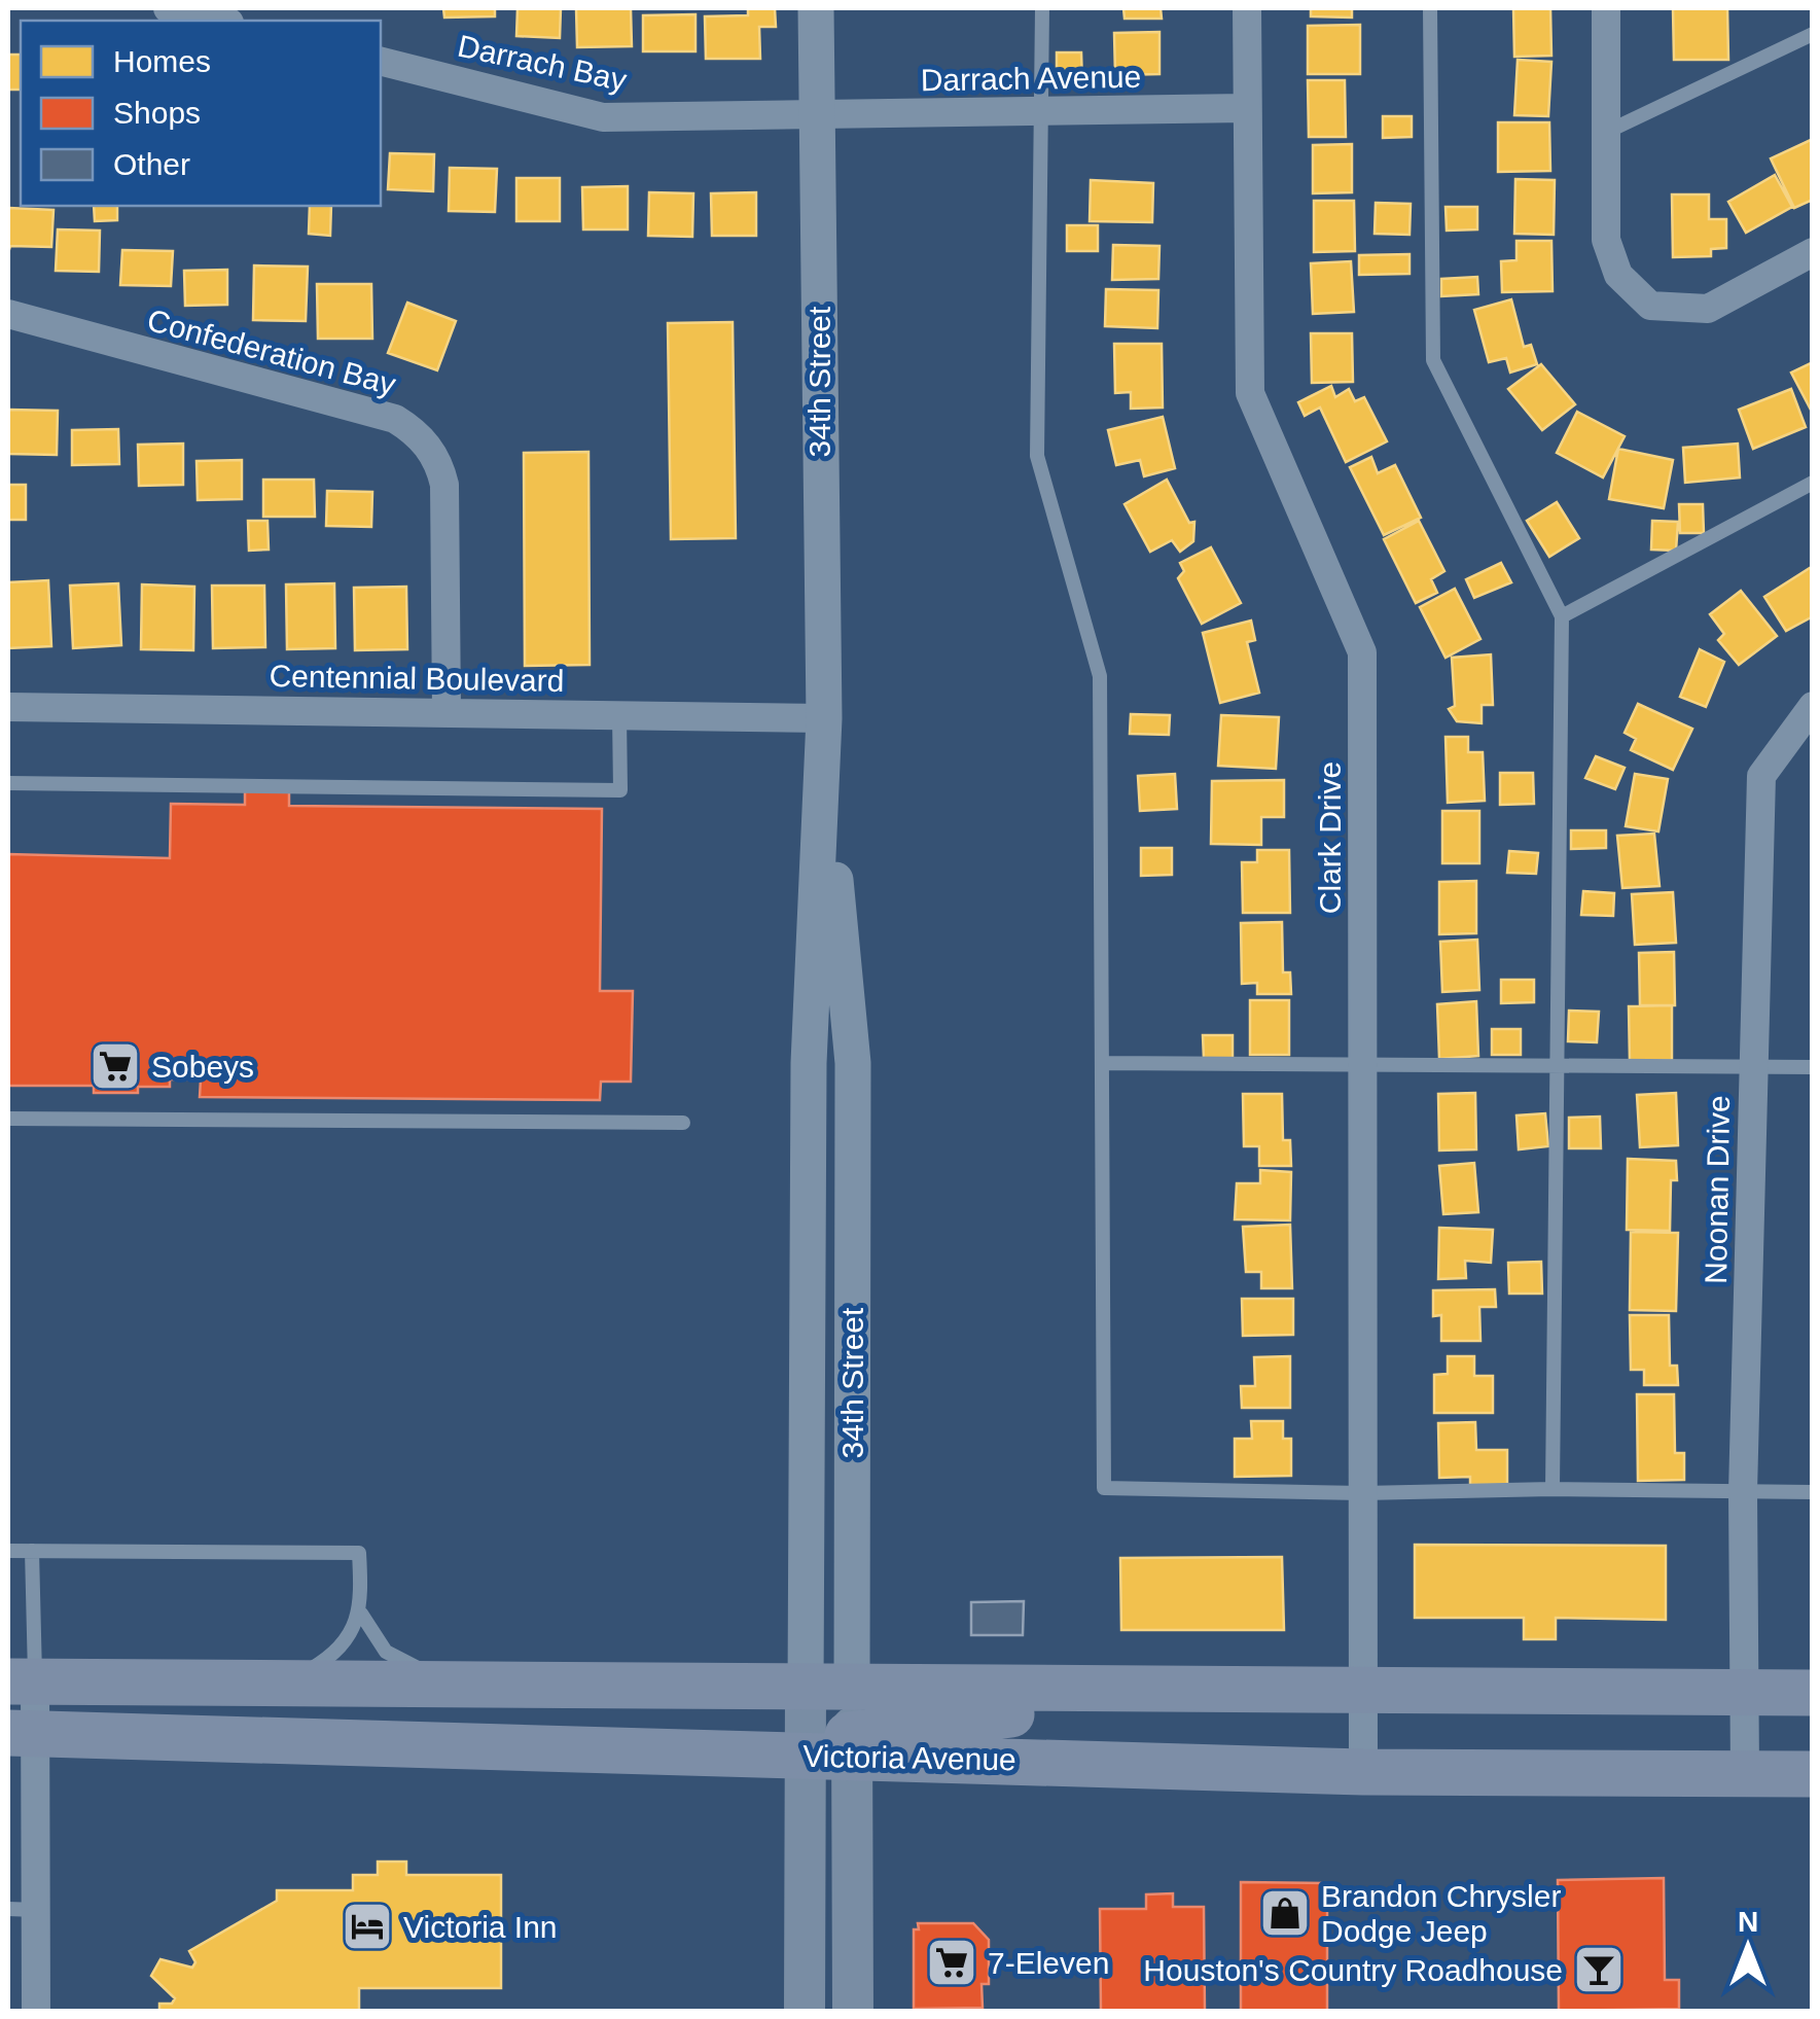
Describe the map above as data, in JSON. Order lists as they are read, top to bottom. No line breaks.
{"streets":{"main road":["34th Street","Victoria Avenue"],"street":["Darrach Bay","Darrach Avenue","Confederation Bay","Centennial Boulevard","Clark Drive","Noonan Drive"]},"crossings":[["Darrach Bay","Darrach Avenue"],["Darrach Bay","34th Street"],["Darrach Avenue","34th Street"],["Darrach Avenue","Clark Drive"],["Confederation Bay","Centennial Boulevard"],["34th Street","Centennial Boulevard"],["34th Street","Victoria Avenue"],["Clark Drive","Victoria Avenue"],["Noonan Drive","Victoria Avenue"]],"places":{"supermarket":["Sobeys","7-Eleven"],"shop":["Brandon Chrysler Dodge Jeep"],"hotel":["Victoria Inn"],"bar":["Houston's Country Roadhouse"]},"legend":["Homes","Shops","Other"],"north":"top"}
